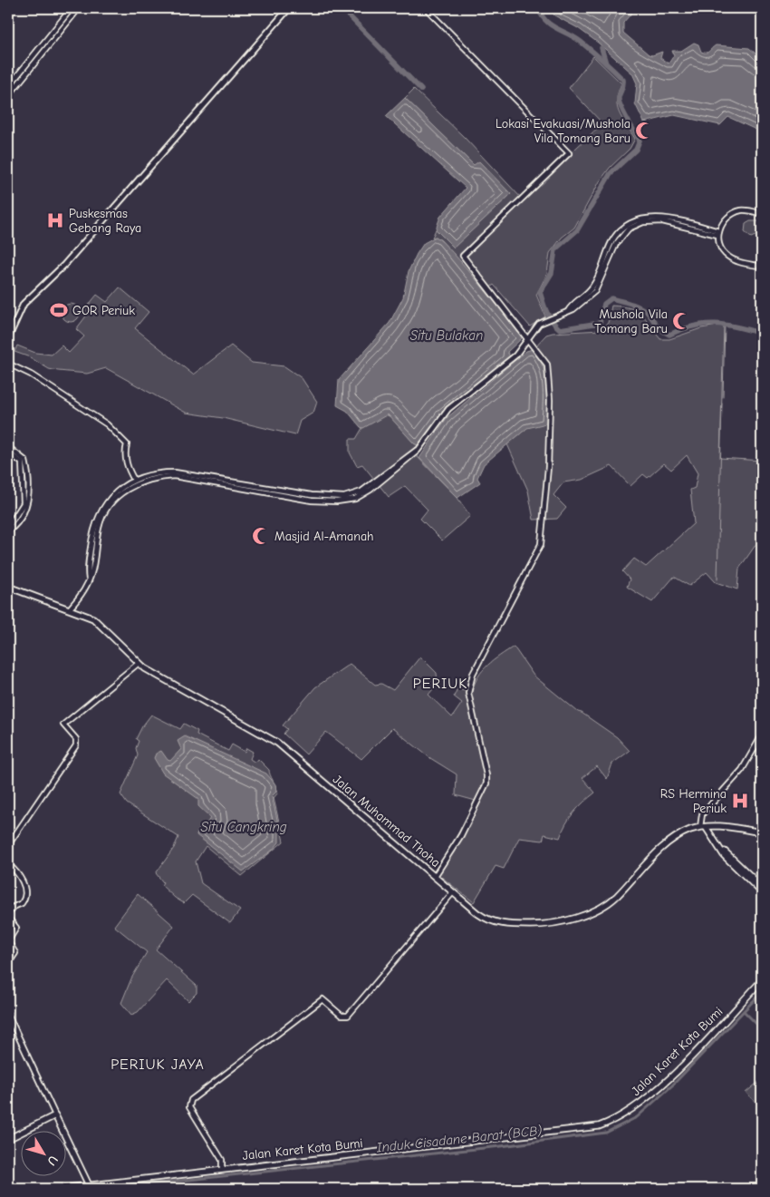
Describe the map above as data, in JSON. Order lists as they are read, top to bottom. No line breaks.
{"streets":{"main road":["Jalan Muhammad Thoha","Jalan Karet Kota Bumi"]},"districts":["PERIUK","PERIUK JAYA"],"water":["Situ Bulakan","Situ Cangkring","Induk Cisadane Barat (BCB)"],"places":{"mosque":["Lokasi Evakuasi/Mushola Vila Tomang Baru","Mushola Vila Tomang Baru","Masjid Al-Amanah"],"hospital":["Puskesmas Gebang Raya","RS Hermina Periuk"],"sports":["GOR Periuk"]},"north":"bottom right"}
